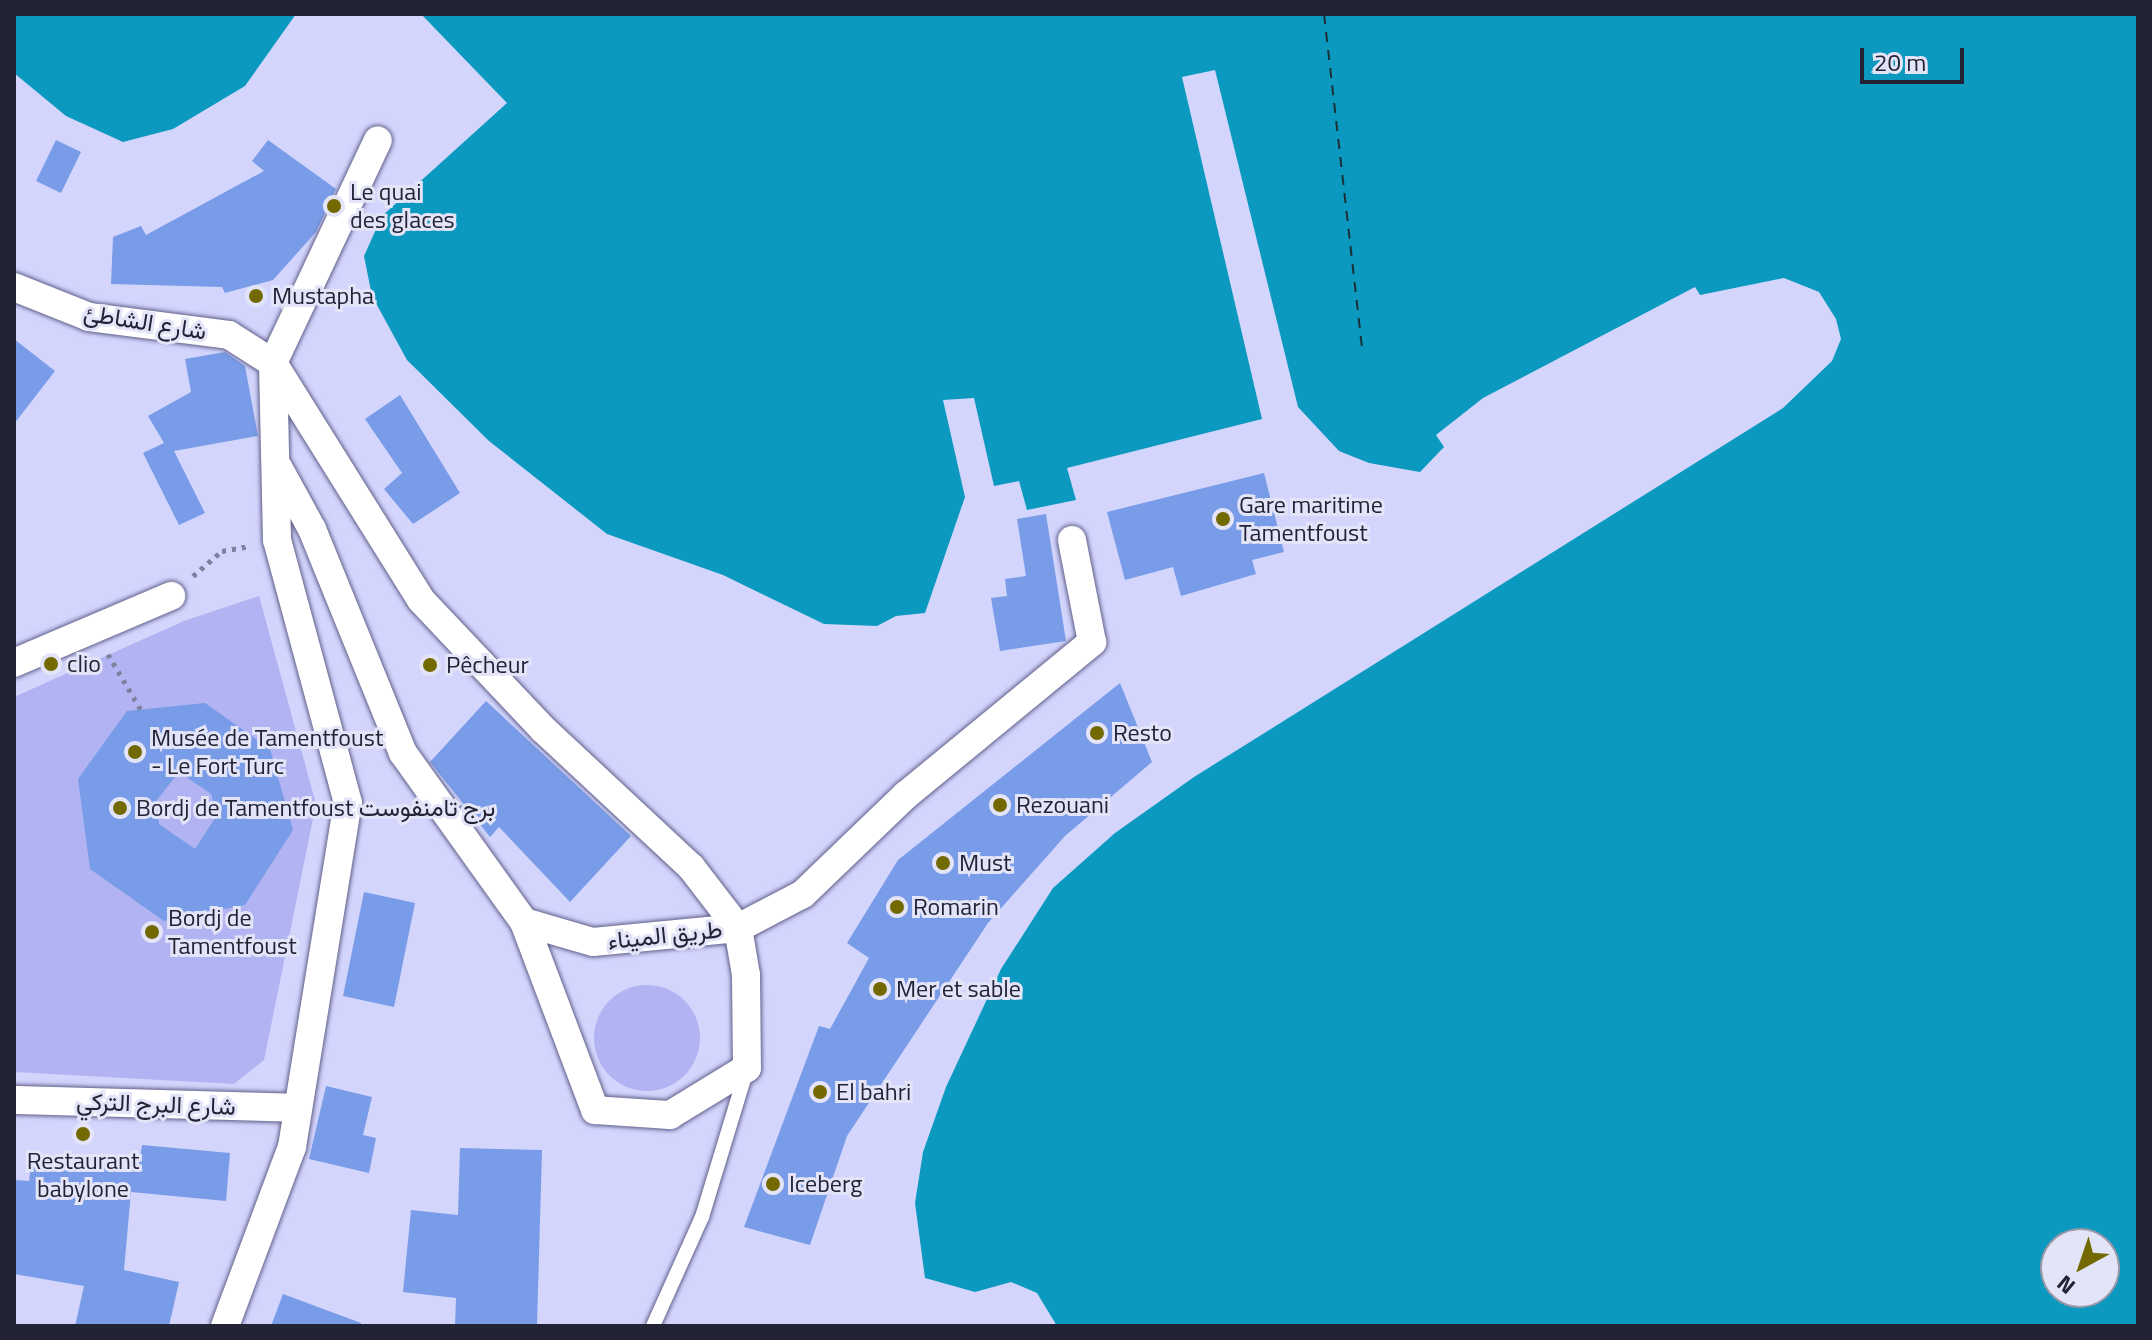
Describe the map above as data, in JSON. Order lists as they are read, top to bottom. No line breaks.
{"streets":{"street":["شارع الشاطئ","طريق الميناء","شارع البرج التركي"]},"crossings":[["شارع الشاطئ","طريق الميناء"]],"places":["Le quai des glaces","Mustapha","Gare maritime Tamentfoust","clio","Pêcheur","Resto","Musée de Tamentfoust - Le Fort Turc","Rezouani","Bordj de Tamentfoust برج تامنفوست","Must","Romarin","Bordj de Tamentfoust","Mer et sable","El bahri","Restaurant babylone","Iceberg"],"scale_bar":"20 m","north":"bottom left"}
